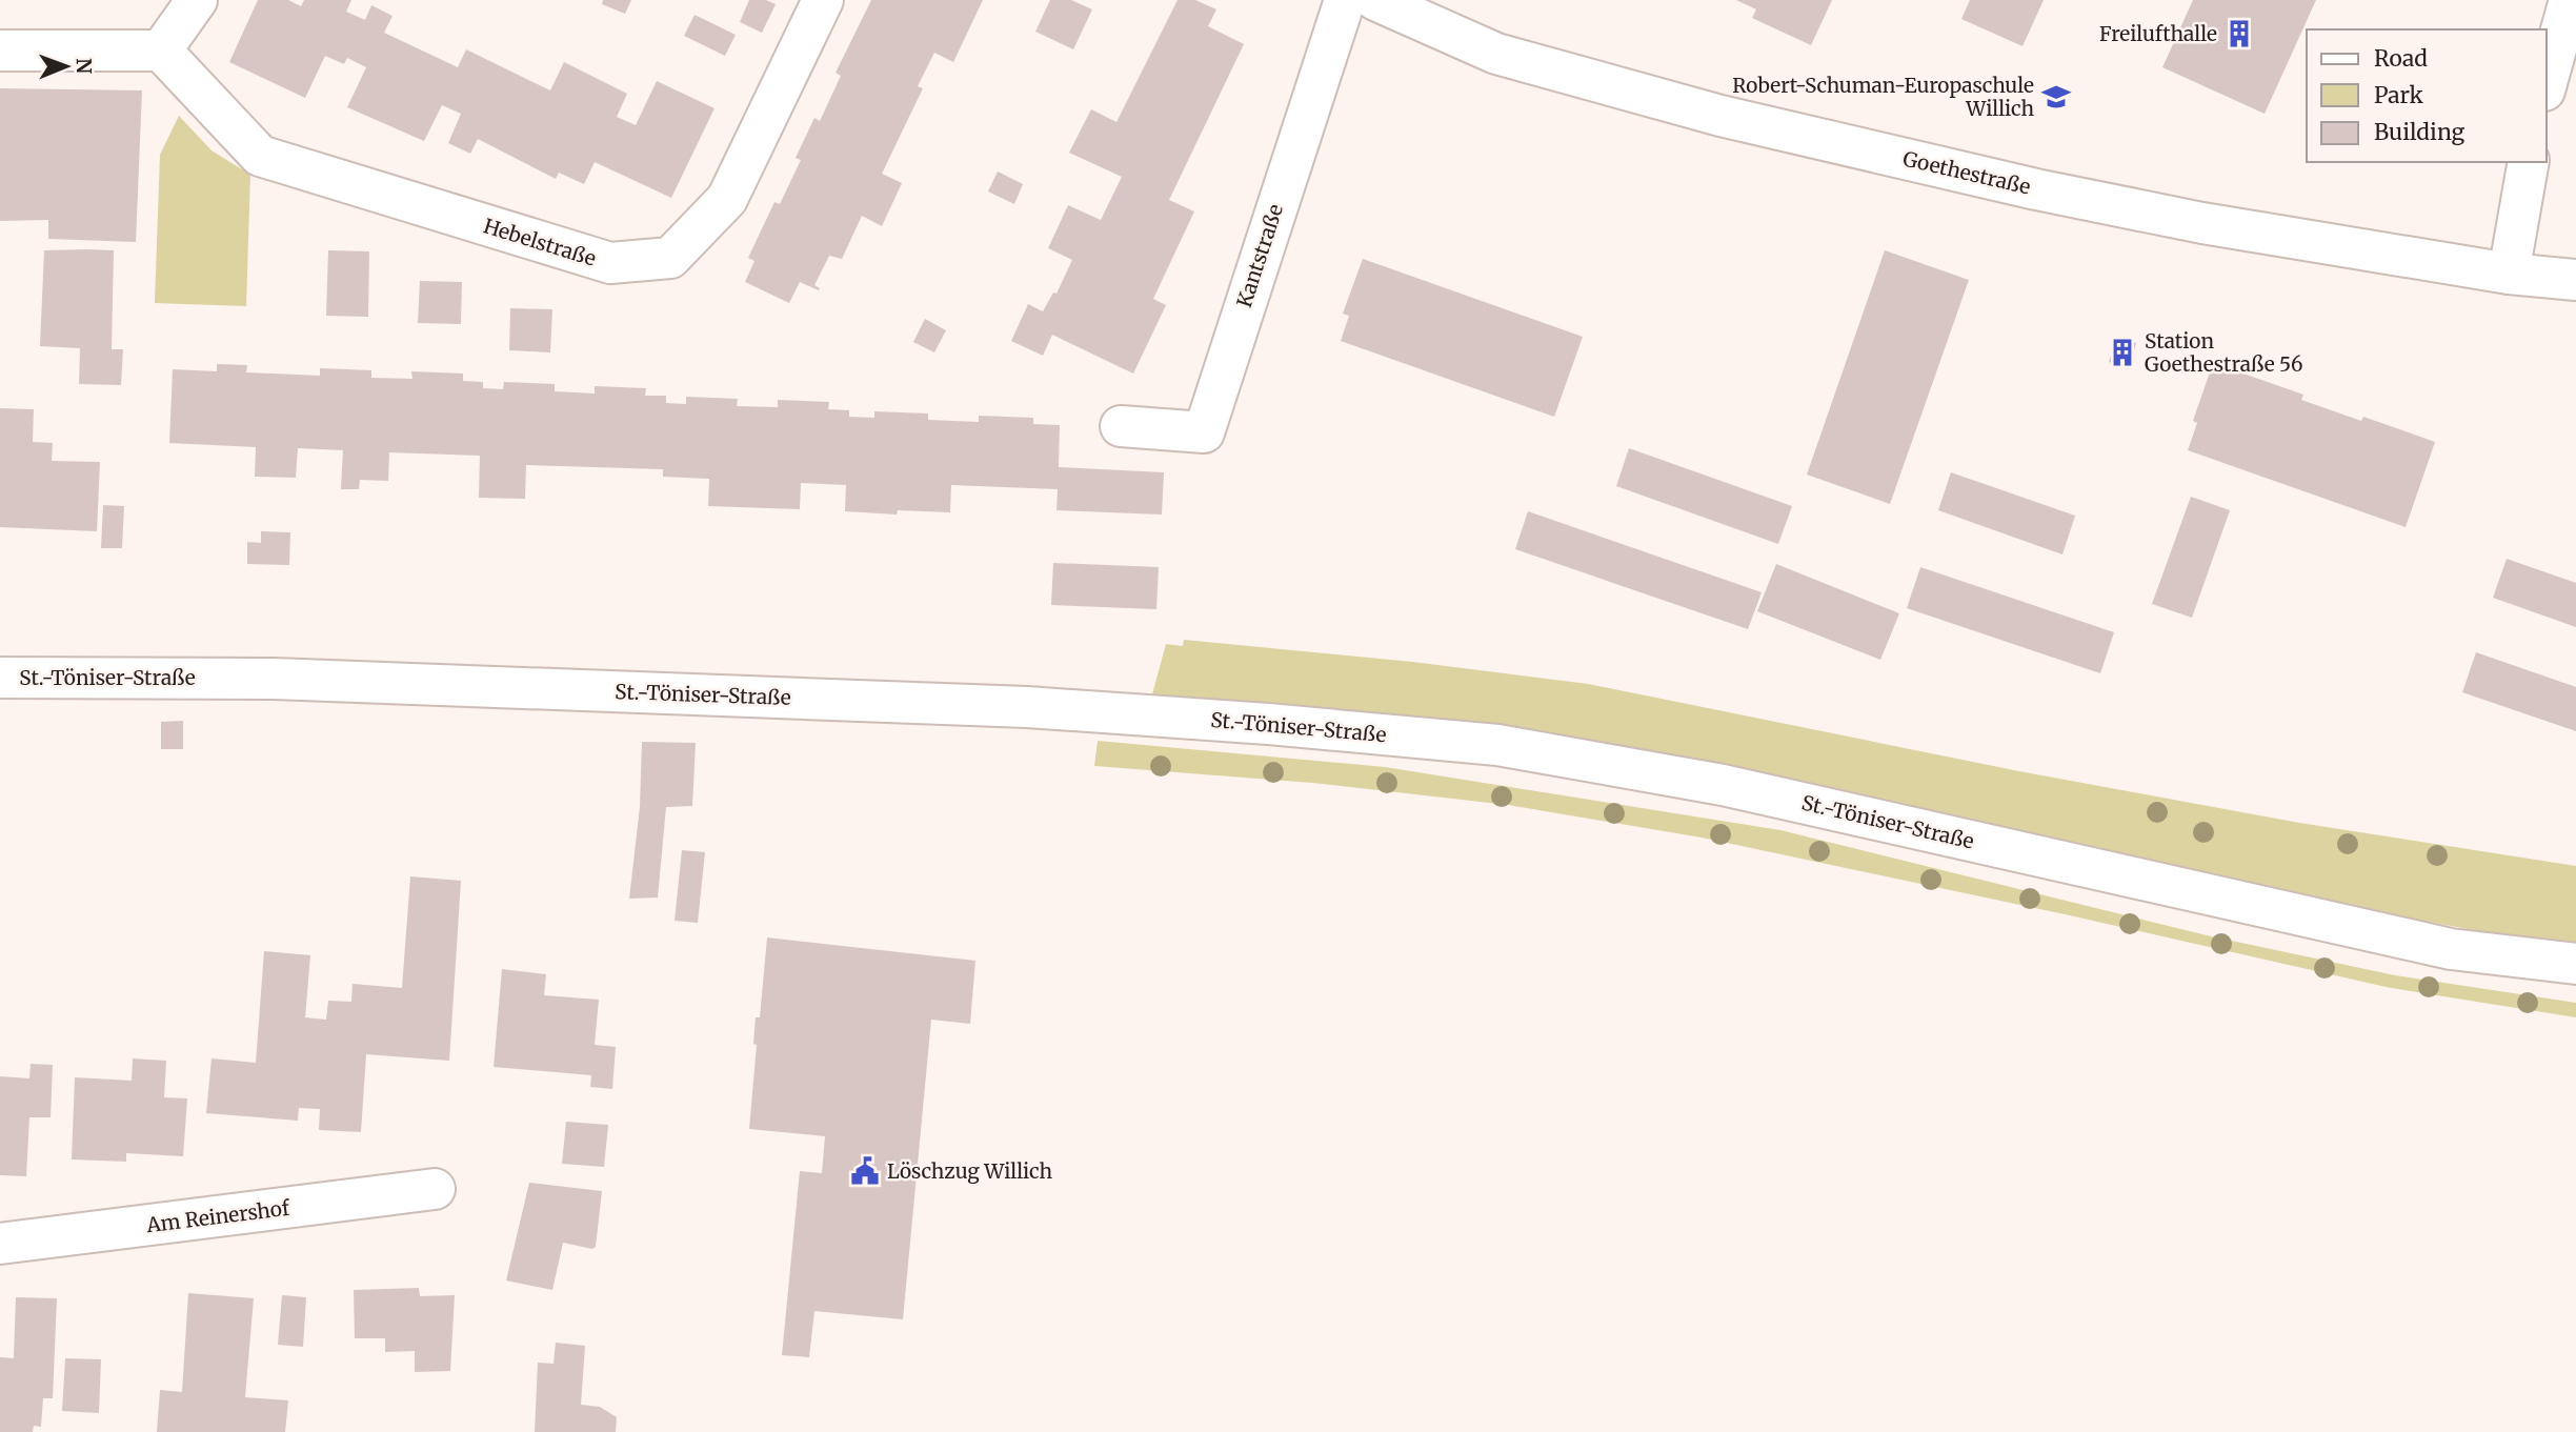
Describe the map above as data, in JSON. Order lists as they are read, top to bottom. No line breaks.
{"streets":{"street":["Goethestraße","Hebelstraße","Kantstraße","St.-Töniser-Straße","Am Reinershof"]},"places":{"building":["Freilufthalle","Station Goethestraße 56"],"school or university":["Robert-Schuman-Europaschule Willich"],"public building":["Löschzug Willich"]},"legend":["Road","Park","Building"],"north":"right"}
